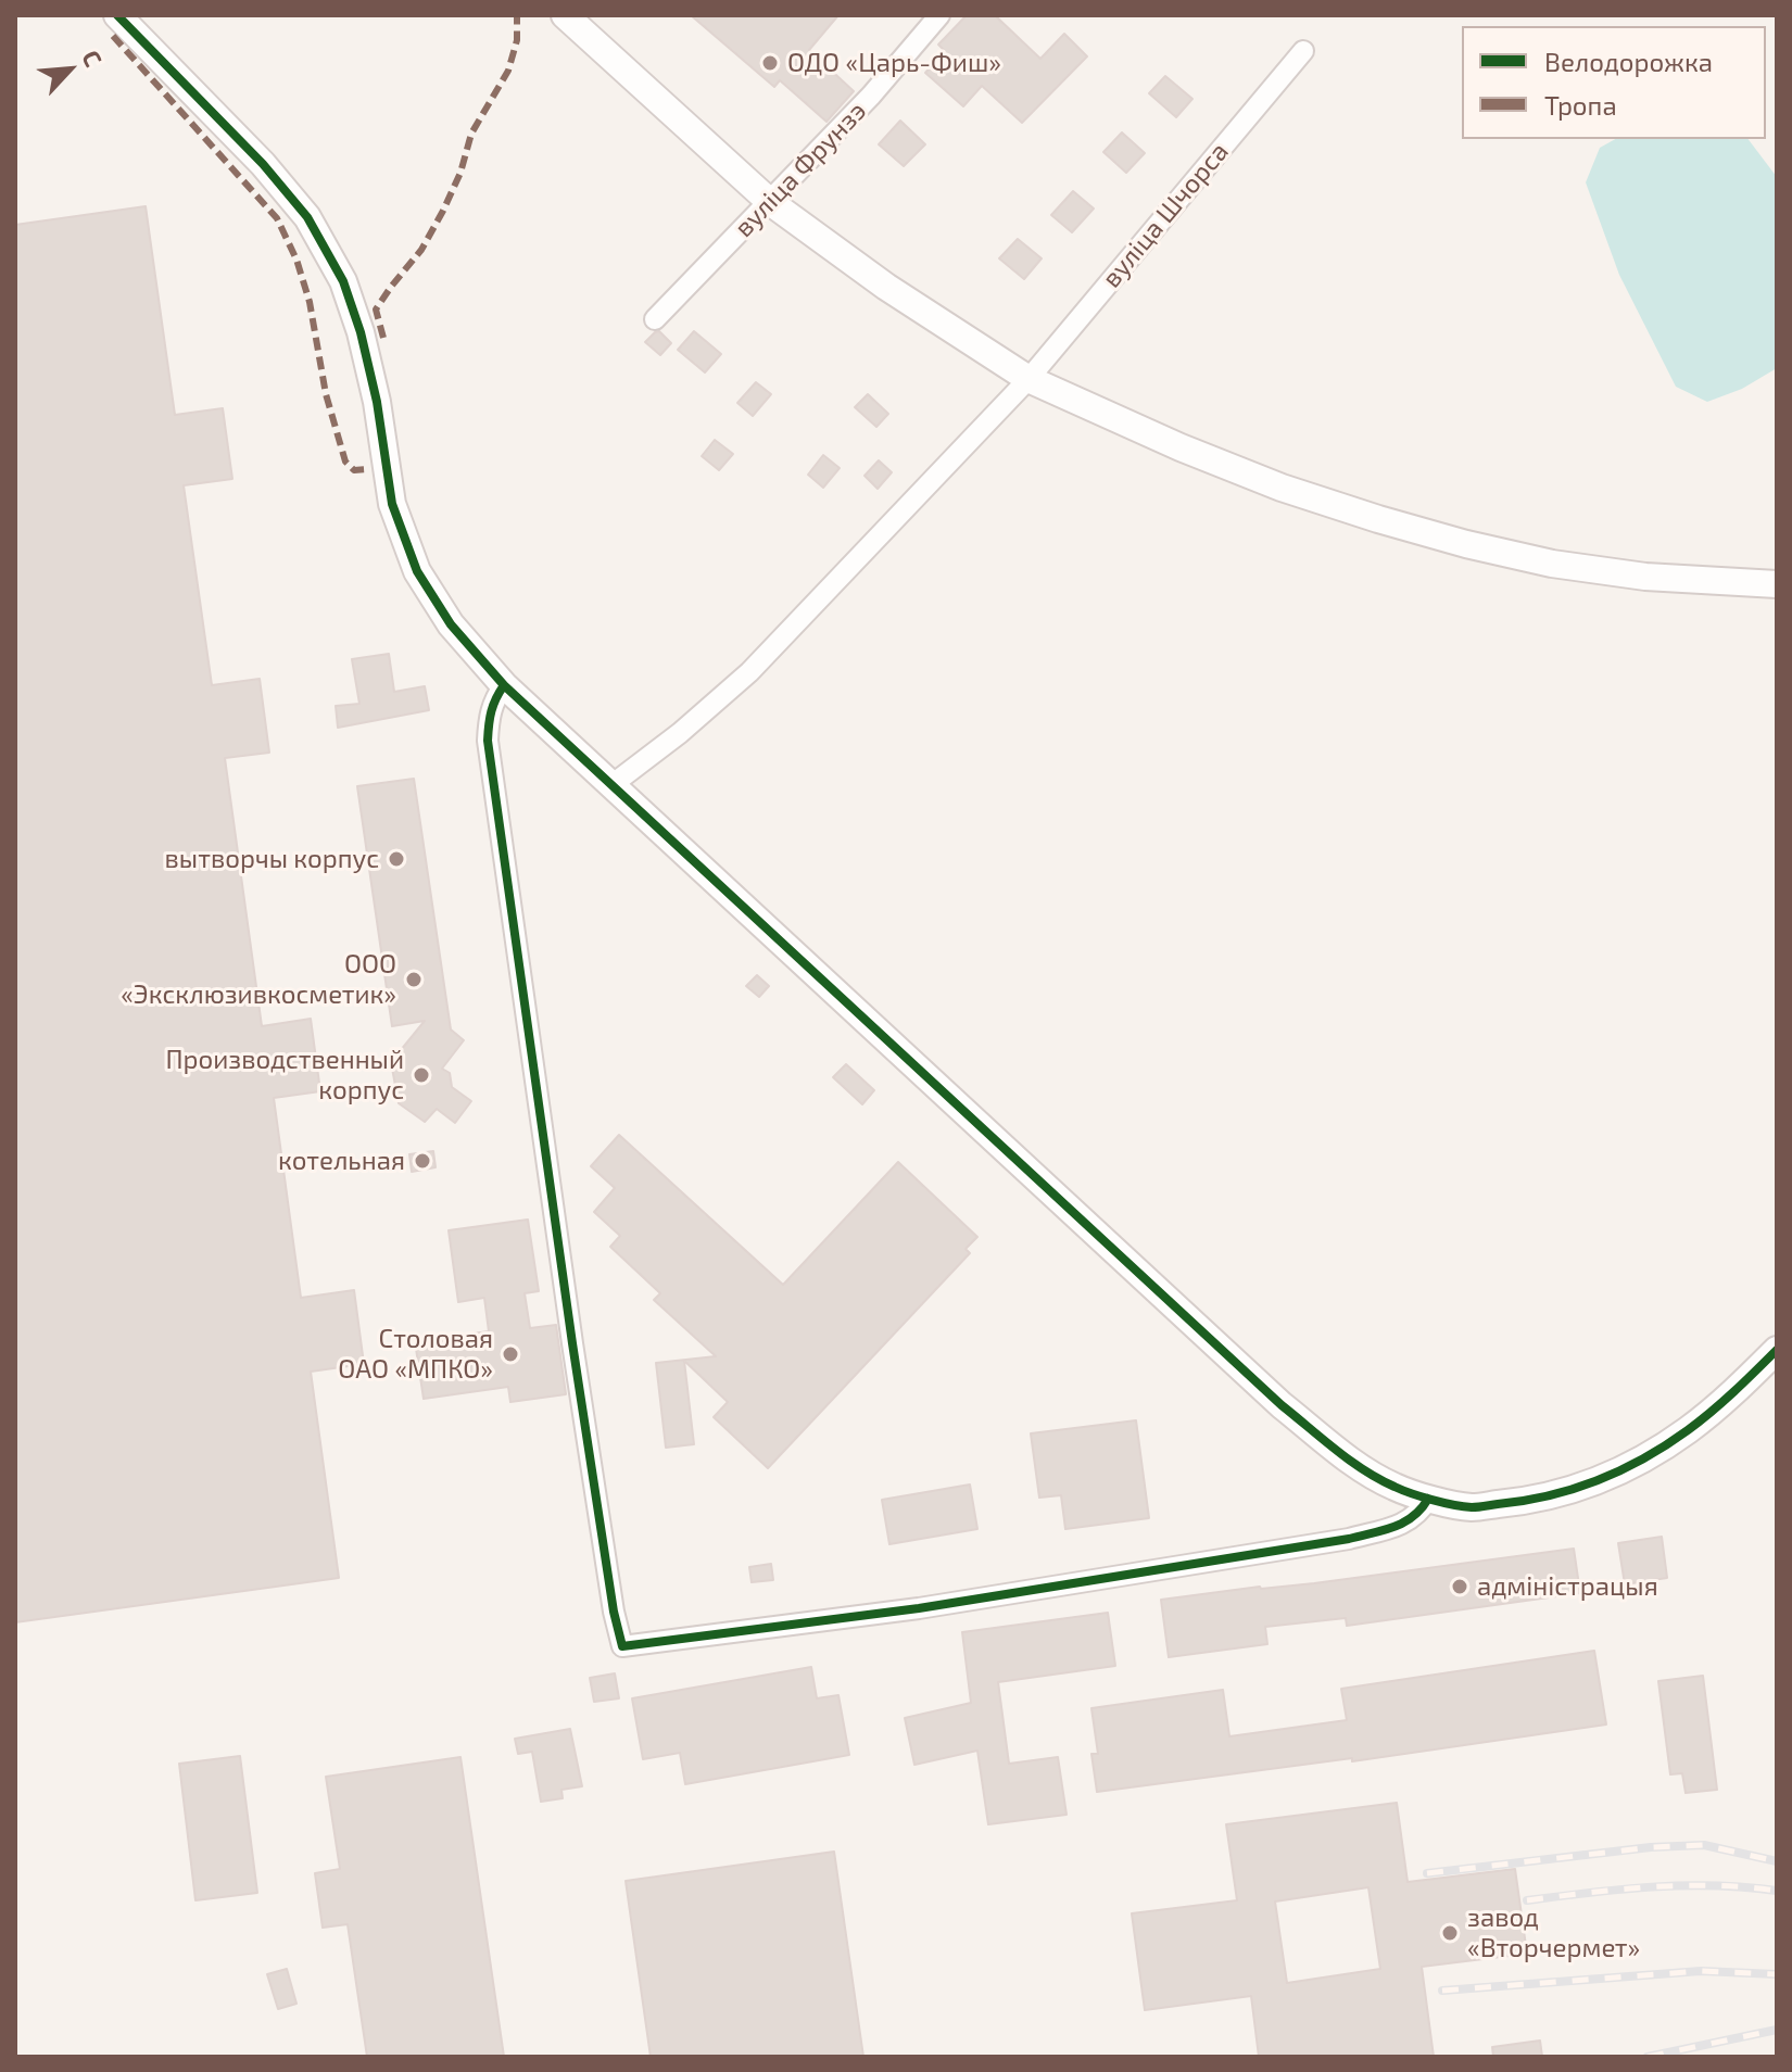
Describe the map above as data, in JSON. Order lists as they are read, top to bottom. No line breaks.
{"streets":{"street":["вуліца Фрунзэ","вуліца Шчорса"]},"places":["ОДО «Царь-Фиш»","вытворчы корпус","ООО «Эксклюзивкосметик»","Производственный корпус","котельная","Столовая ОАО «МПКО»","адміністрацыя","завод «Вторчермет»"],"legend":["Велодорожка","Тропа"],"north":"top right"}
